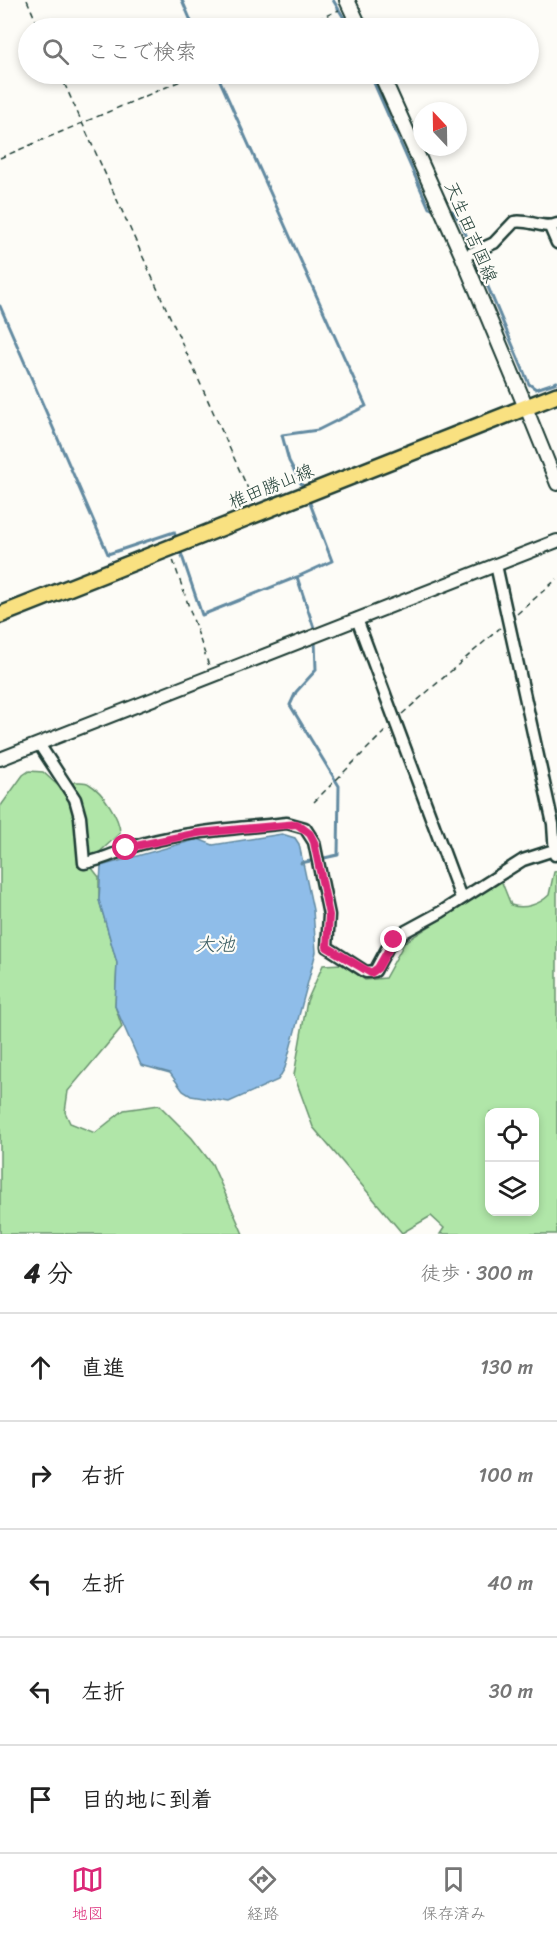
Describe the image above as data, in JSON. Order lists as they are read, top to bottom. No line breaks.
{"streets":{"main road":["天生田吉国線","椎田勝山線"]},"crossings":[["天生田吉国線","椎田勝山線"]],"water":["大池"],"north":"top","page":{"search":"ここで検索","heading":["4 分","徒歩 · 300 m"],"list":[["直進","130 m"],["右折","100 m"],["左折","40 m"],["左折","30 m"],"目的地に到着"],"nav":["地図","経路","保存済み"]}}
